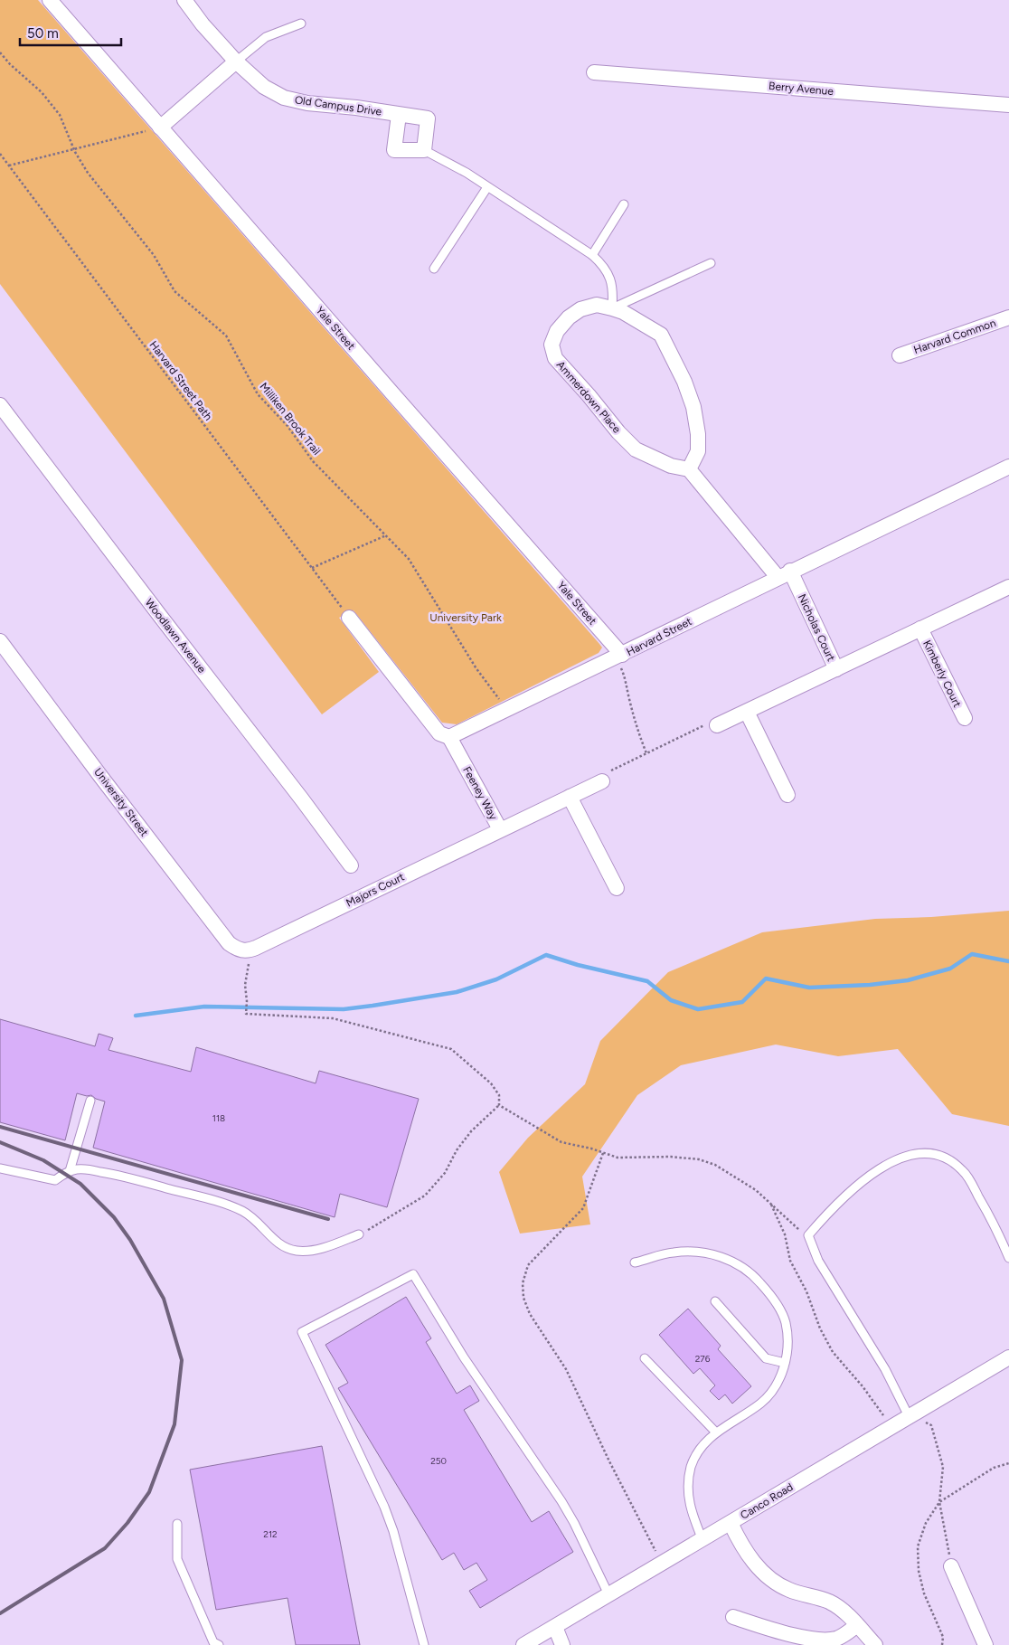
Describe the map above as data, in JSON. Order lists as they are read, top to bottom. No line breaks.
{"streets":{"street":["Berry Avenue","Old Campus Drive","Yale Street","Harvard Common","Ammerdown Place","Nicholas Court","Woodlawn Avenue","Harvard Street","Kimberly Court","Feeney Way","University Street","Majors Court","Canco Road"],"path":["Harvard Street Path","Milliken Brook Trail"]},"crossings":[["Yale Street","Harvard Street"],["Milliken Brook Trail","Harvard Street"],["Nicholas Court","Harvard Street"],["Nicholas Court","Kimberly Court"],["Harvard Street","Feeney Way"],["Feeney Way","Majors Court"],["University Street","Majors Court"]],"parks":["University Park"],"house_numbers":["118","276","250","212"],"scale_bar":"50 m"}
